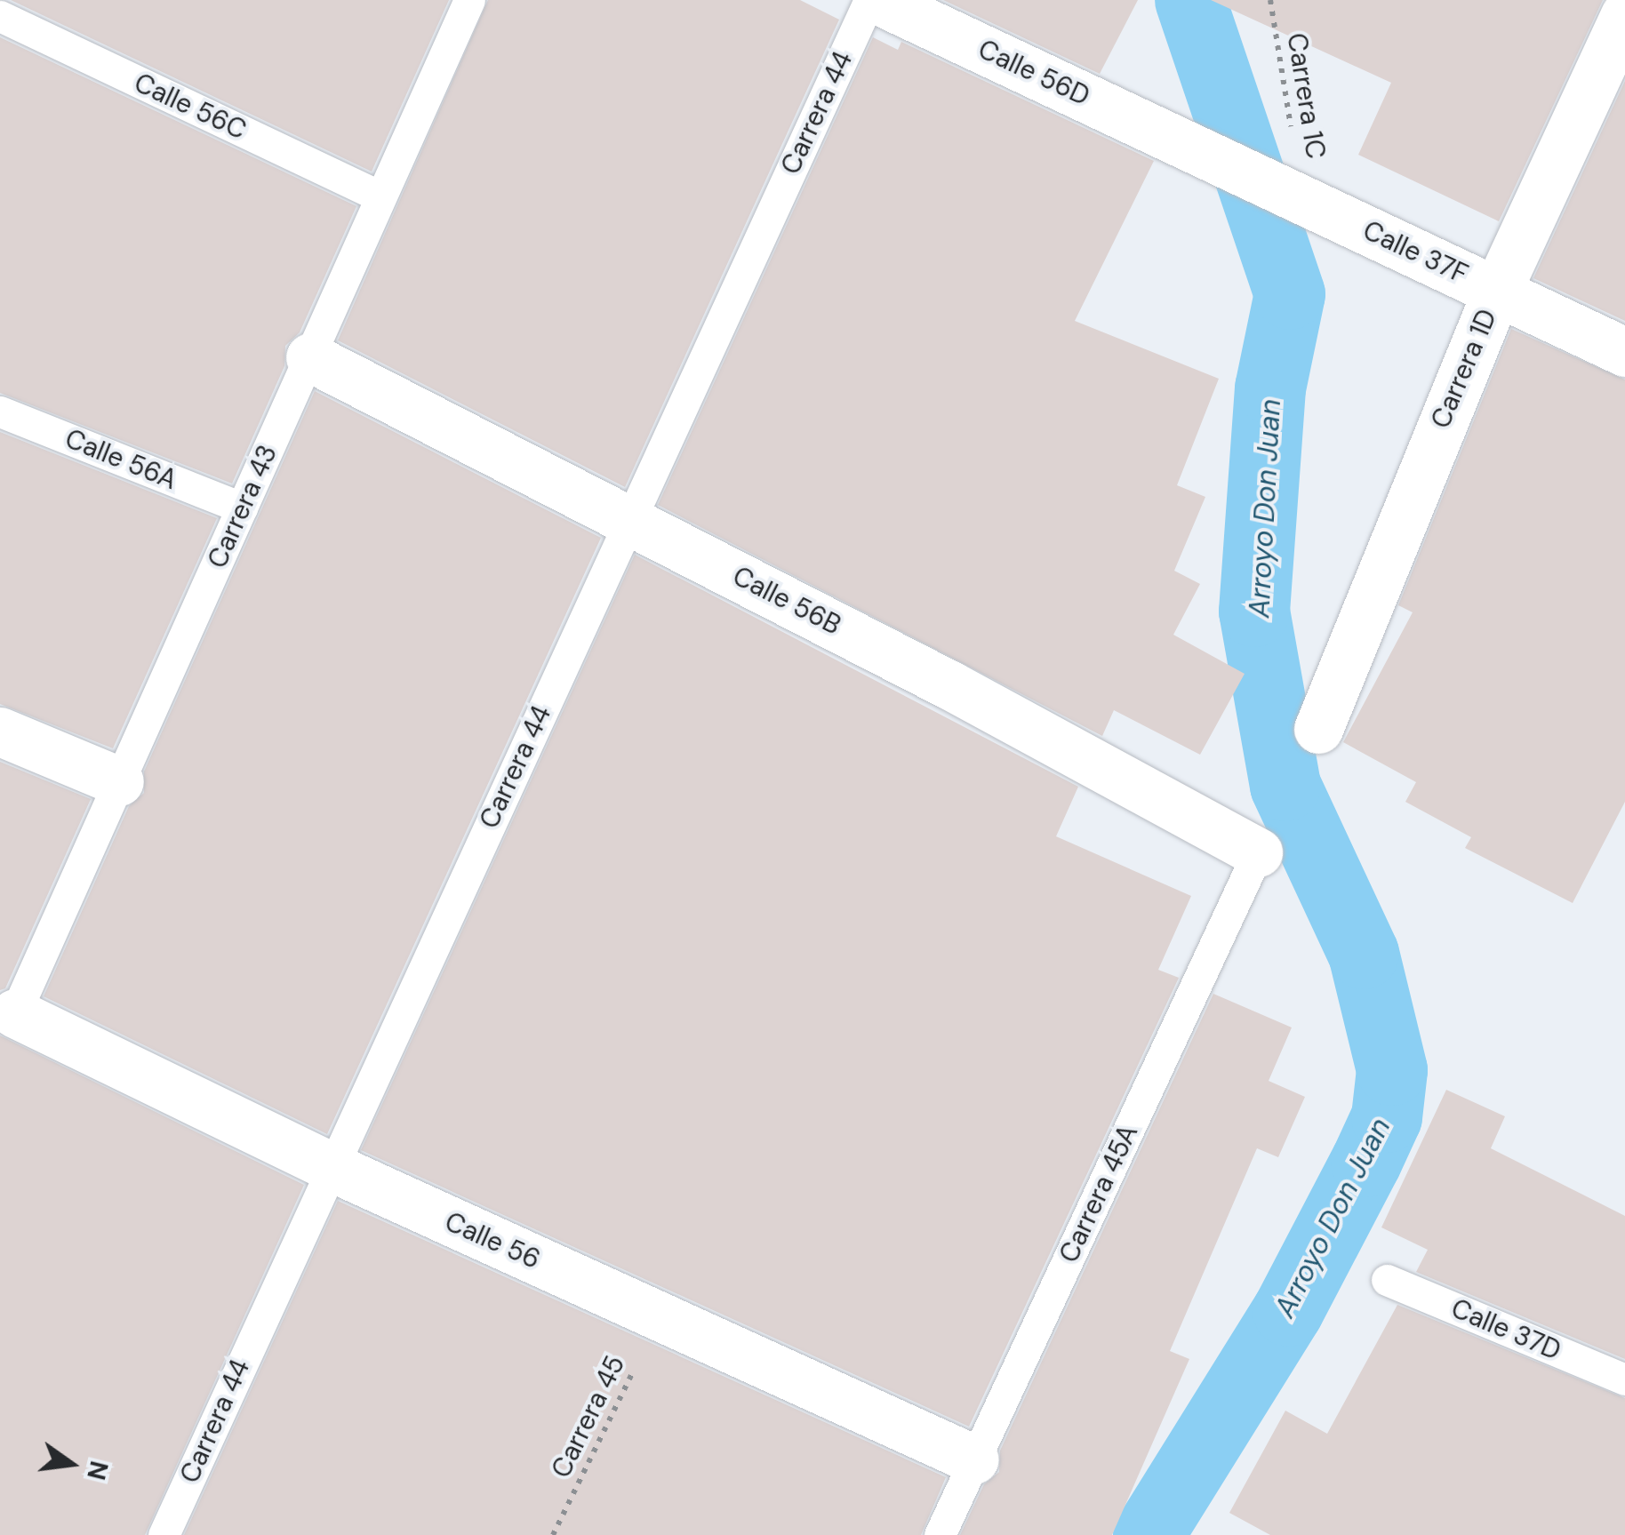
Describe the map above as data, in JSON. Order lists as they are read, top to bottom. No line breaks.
{"streets":{"street":["Calle 56D","Calle 37F","Carrera 1D","Calle 56B","Calle 56"],"lane":["Calle 56C","Carrera 44","Calle 56A","Carrera 43","Carrera 45A","Calle 37D"],"path":["Carrera 1C","Carrera 45"]},"crossings":[["Calle 56D","Carrera 1C"],["Calle 56D","Calle 37F"],["Carrera 1C","Calle 37F"],["Calle 56C","Carrera 43"],["Carrera 44","Calle 56B"],["Carrera 44","Calle 56"],["Calle 37F","Carrera 1D"],["Calle 56A","Carrera 43"],["Carrera 43","Calle 56B"],["Carrera 43","Calle 56"],["Calle 56B","Carrera 45A"],["Carrera 45A","Calle 56"],["Calle 56","Carrera 45"]],"water":["Arroyo Don Juan"],"north":"right"}
